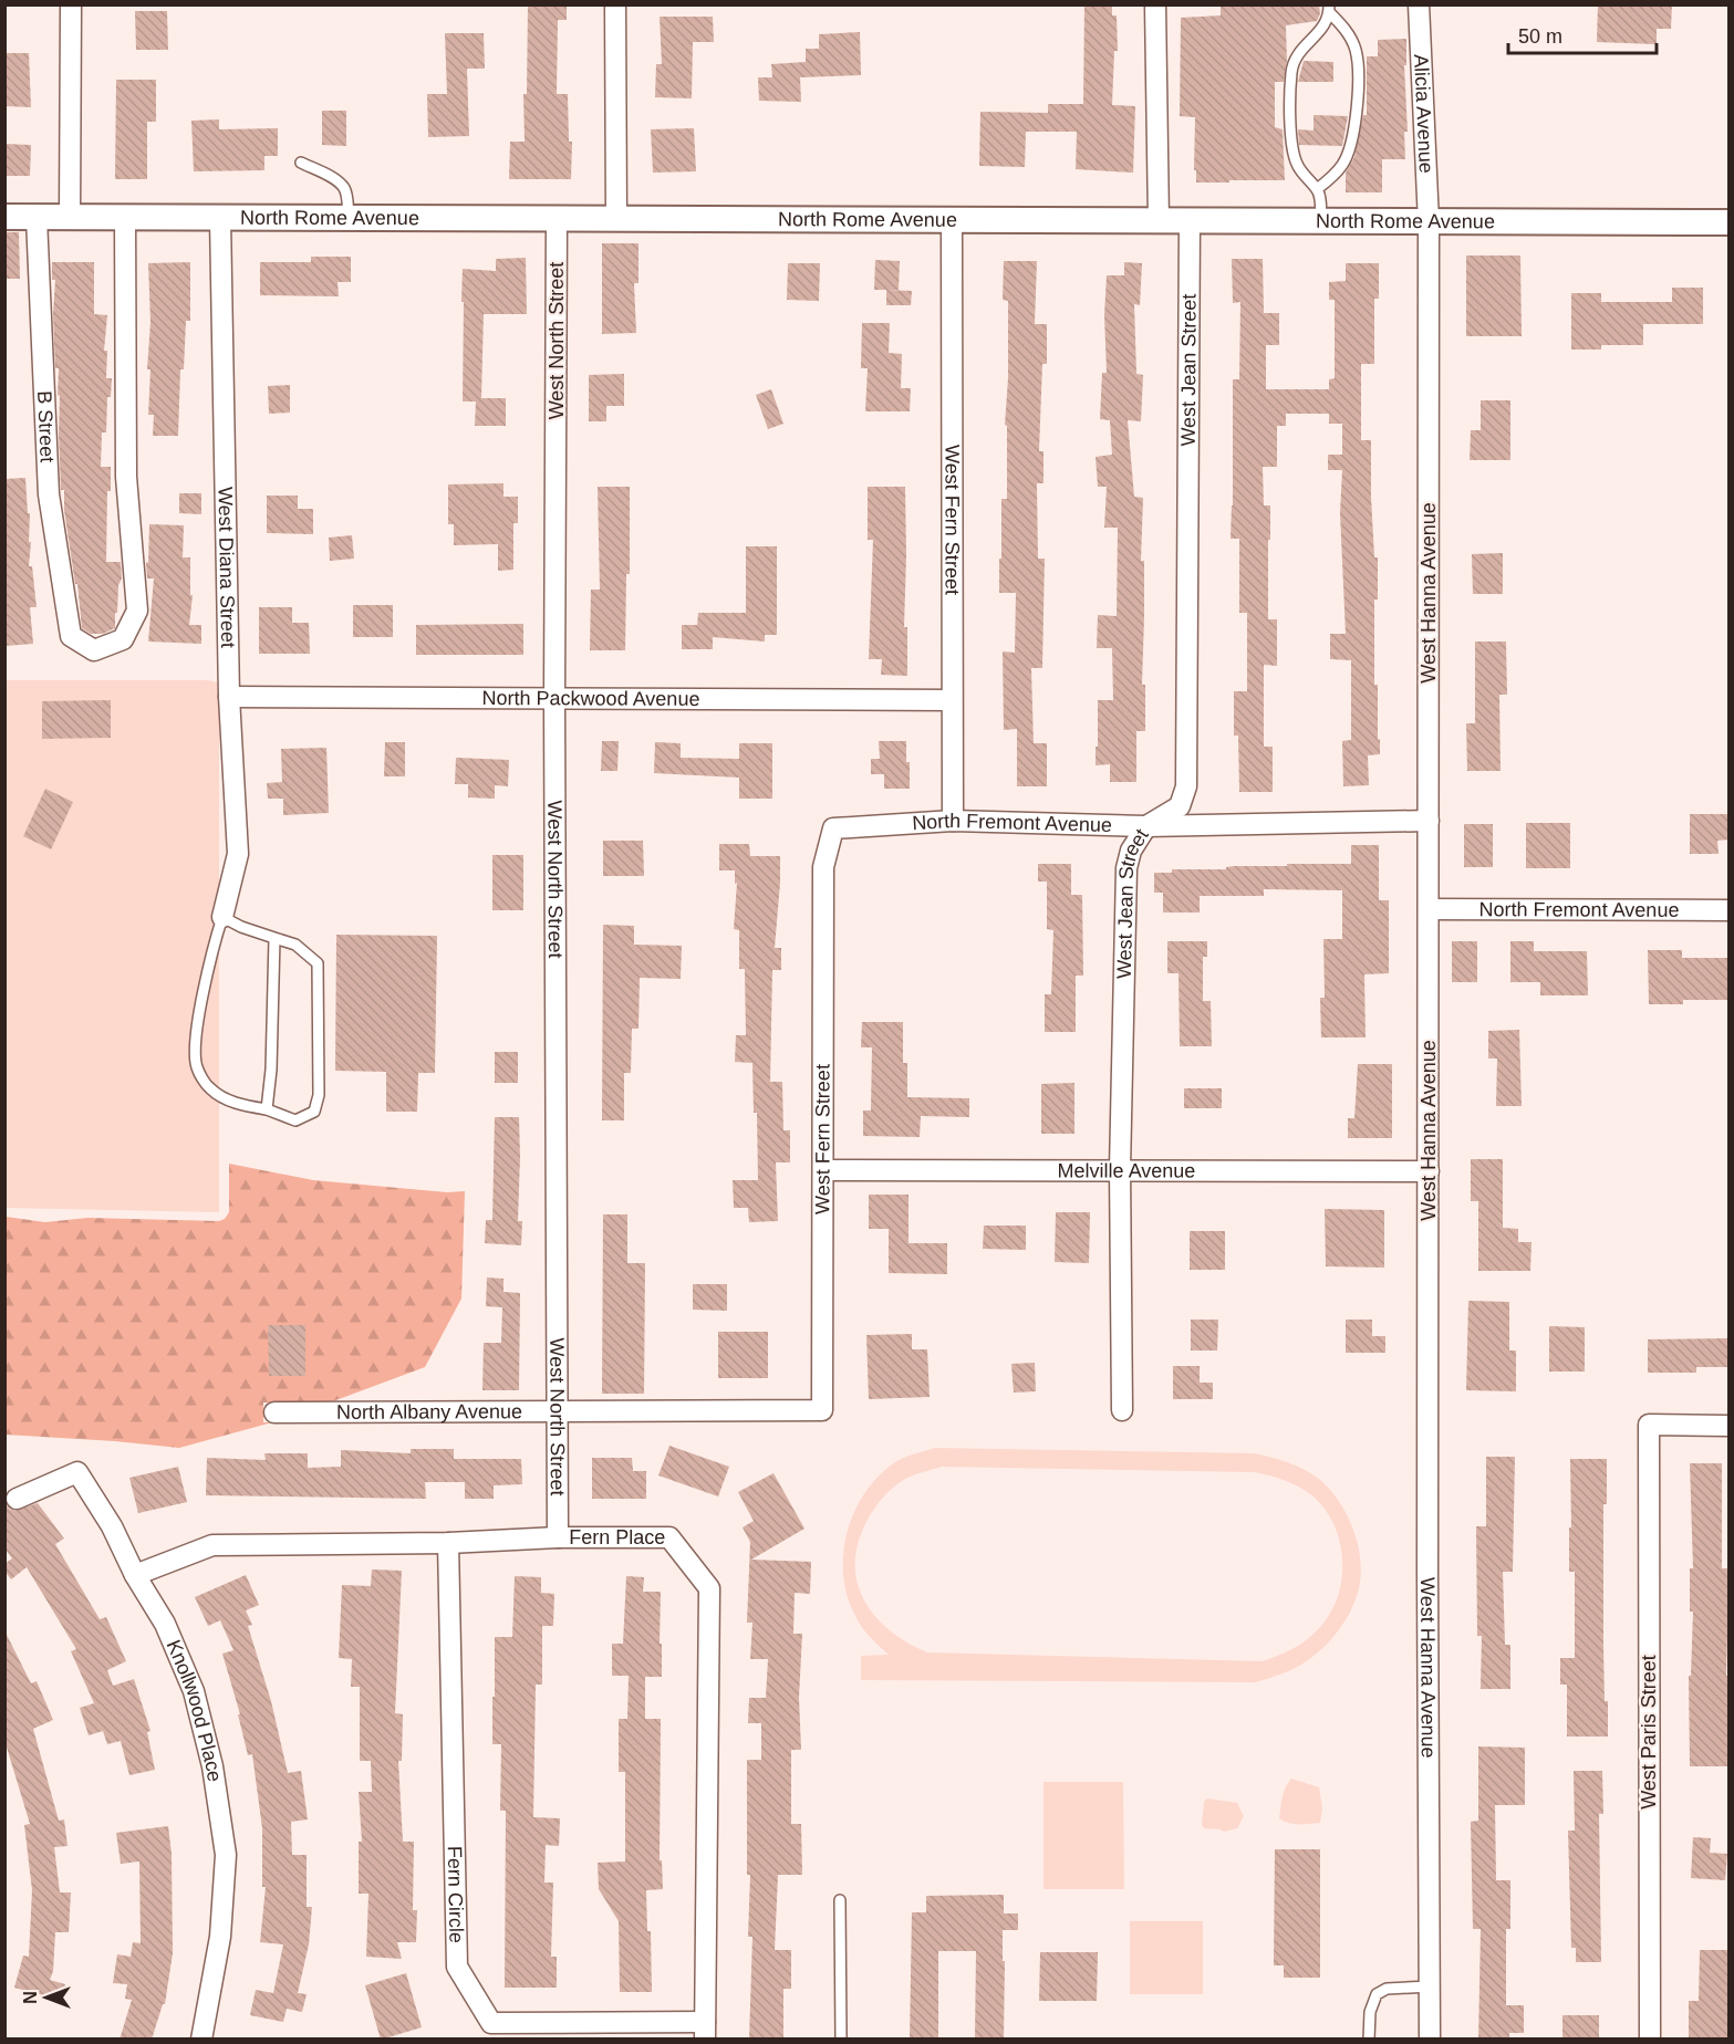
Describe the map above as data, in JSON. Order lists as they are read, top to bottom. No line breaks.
{"streets":{"street":["Alicia Avenue","North Rome Avenue","West North Street","West Jean Street","B Street","West Fern Street","West Diana Street","West Hanna Avenue","North Packwood Avenue","North Fremont Avenue","Melville Avenue","North Albany Avenue","Fern Place","Knollwood Place","West Paris Street","Fern Circle"]},"crossings":[["Alicia Avenue","North Rome Avenue"],["Alicia Avenue","West Hanna Avenue"],["North Rome Avenue","West North Street"],["North Rome Avenue","West Jean Street"],["North Rome Avenue","B Street"],["North Rome Avenue","West Fern Street"],["North Rome Avenue","West Diana Street"],["North Rome Avenue","West Hanna Avenue"],["West North Street","North Packwood Avenue"],["West North Street","North Albany Avenue"],["West North Street","Fern Place"],["West Jean Street","North Fremont Avenue"],["West Jean Street","Melville Avenue"],["West Fern Street","North Packwood Avenue"],["West Fern Street","North Fremont Avenue"],["West Fern Street","Melville Avenue"],["West Fern Street","North Albany Avenue"],["West Diana Street","North Packwood Avenue"],["West Hanna Avenue","North Fremont Avenue"],["West Hanna Avenue","Melville Avenue"],["Fern Place","Knollwood Place"],["Fern Place","Fern Circle"]],"scale_bar":"50 m","north":"left"}
